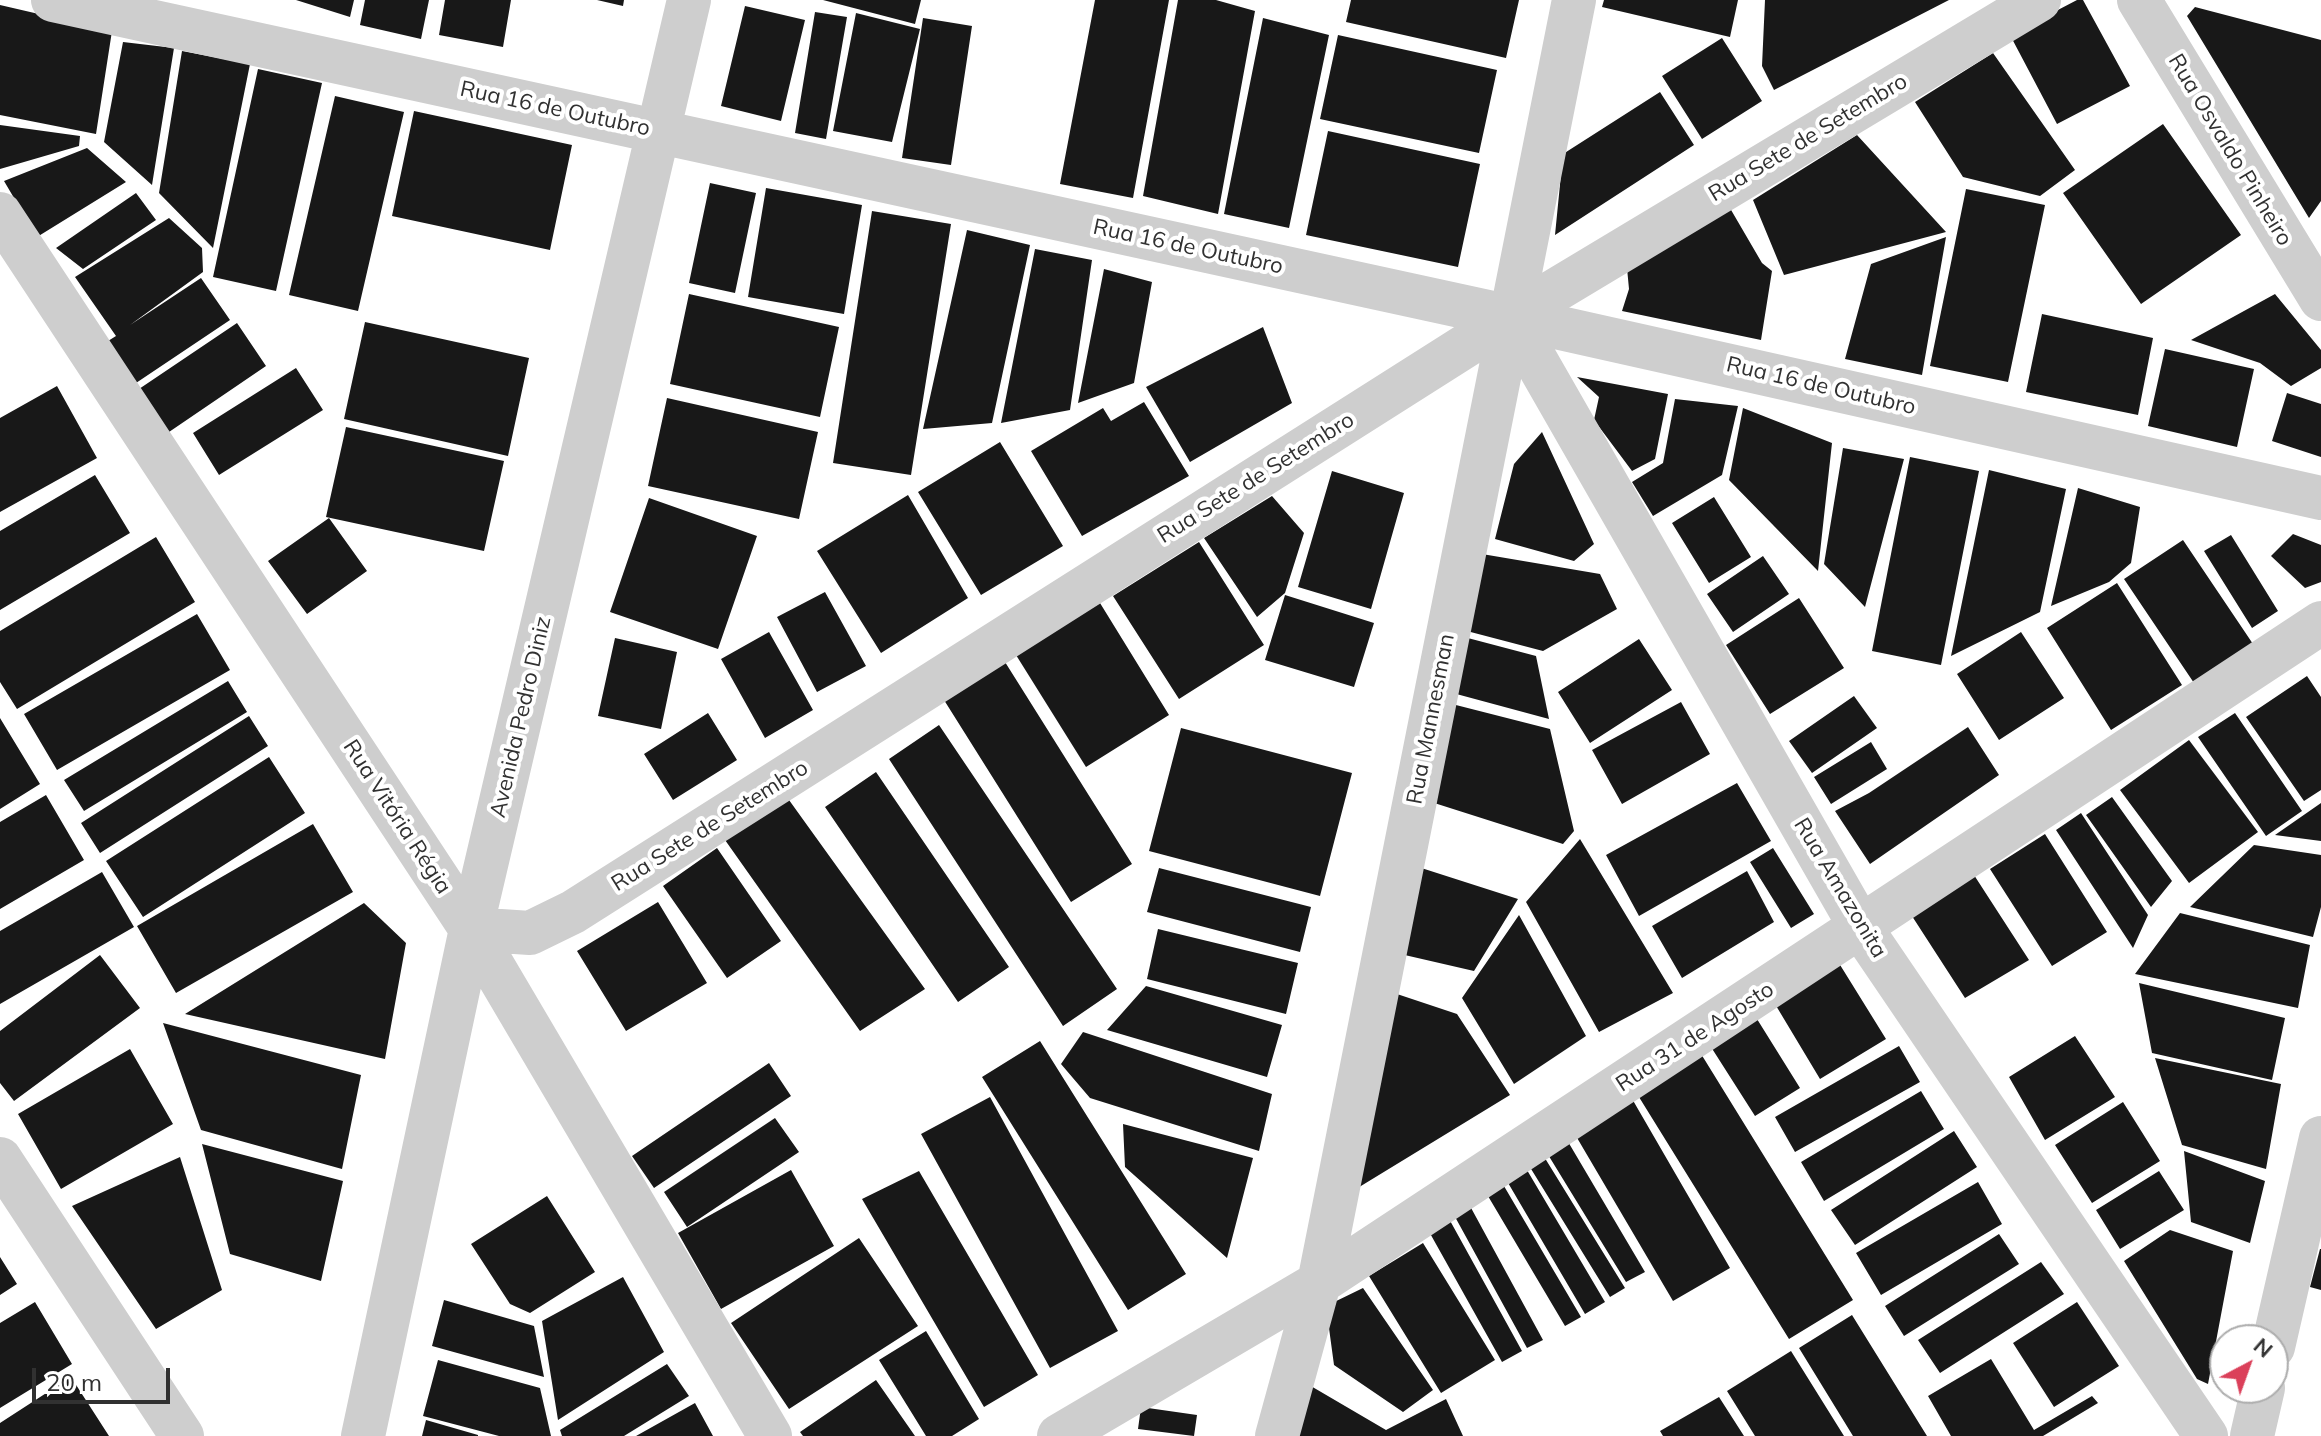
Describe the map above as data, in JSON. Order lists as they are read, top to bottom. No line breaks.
{"streets":{"street":["Rua 16 de Outubro","Rua Sete de Setembro","Rua Osvaldo Pinheiro","Avenida Pedro Diniz","Rua Mannesman","Rua Vitória Régia","Rua Amazonita","Rua 31 de Agosto"]},"crossings":[["Rua 16 de Outubro","Rua Sete de Setembro"],["Rua 16 de Outubro","Avenida Pedro Diniz"],["Rua 16 de Outubro","Rua Mannesman"],["Rua 16 de Outubro","Rua Amazonita"],["Rua Sete de Setembro","Avenida Pedro Diniz"],["Rua Sete de Setembro","Rua Mannesman"],["Rua Sete de Setembro","Rua Vitória Régia"],["Rua Sete de Setembro","Rua Amazonita"],["Avenida Pedro Diniz","Rua Vitória Régia"],["Rua Mannesman","Rua Amazonita"],["Rua Mannesman","Rua 31 de Agosto"],["Rua Amazonita","Rua 31 de Agosto"]],"scale_bar":"20 m","north":"top right"}
